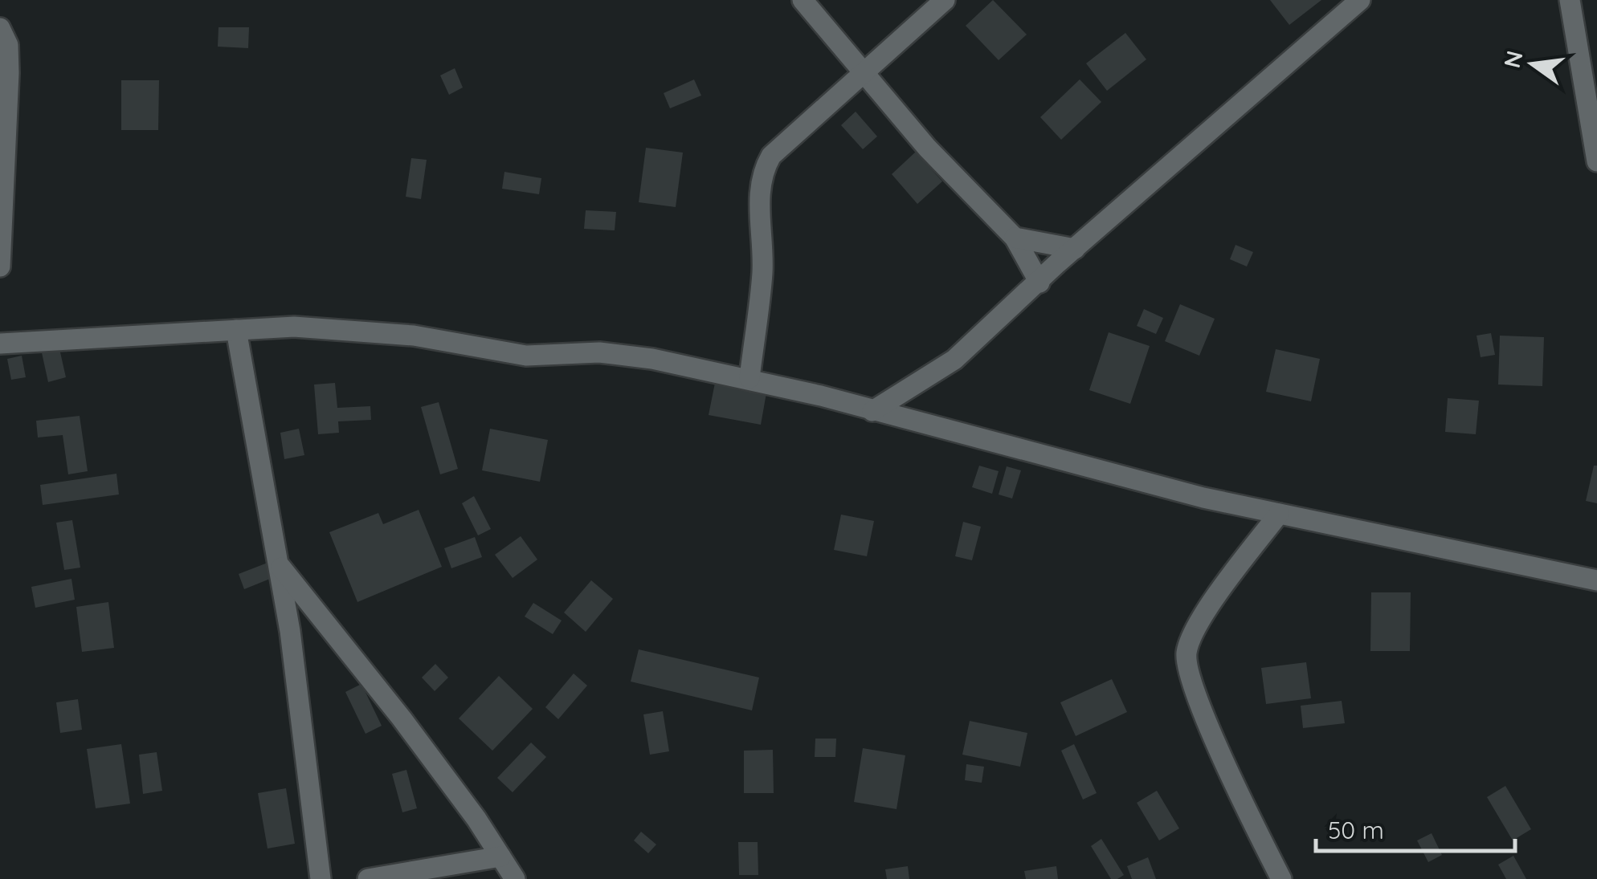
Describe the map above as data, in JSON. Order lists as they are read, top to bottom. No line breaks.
{"scale_bar":"50 m","north":"left"}
